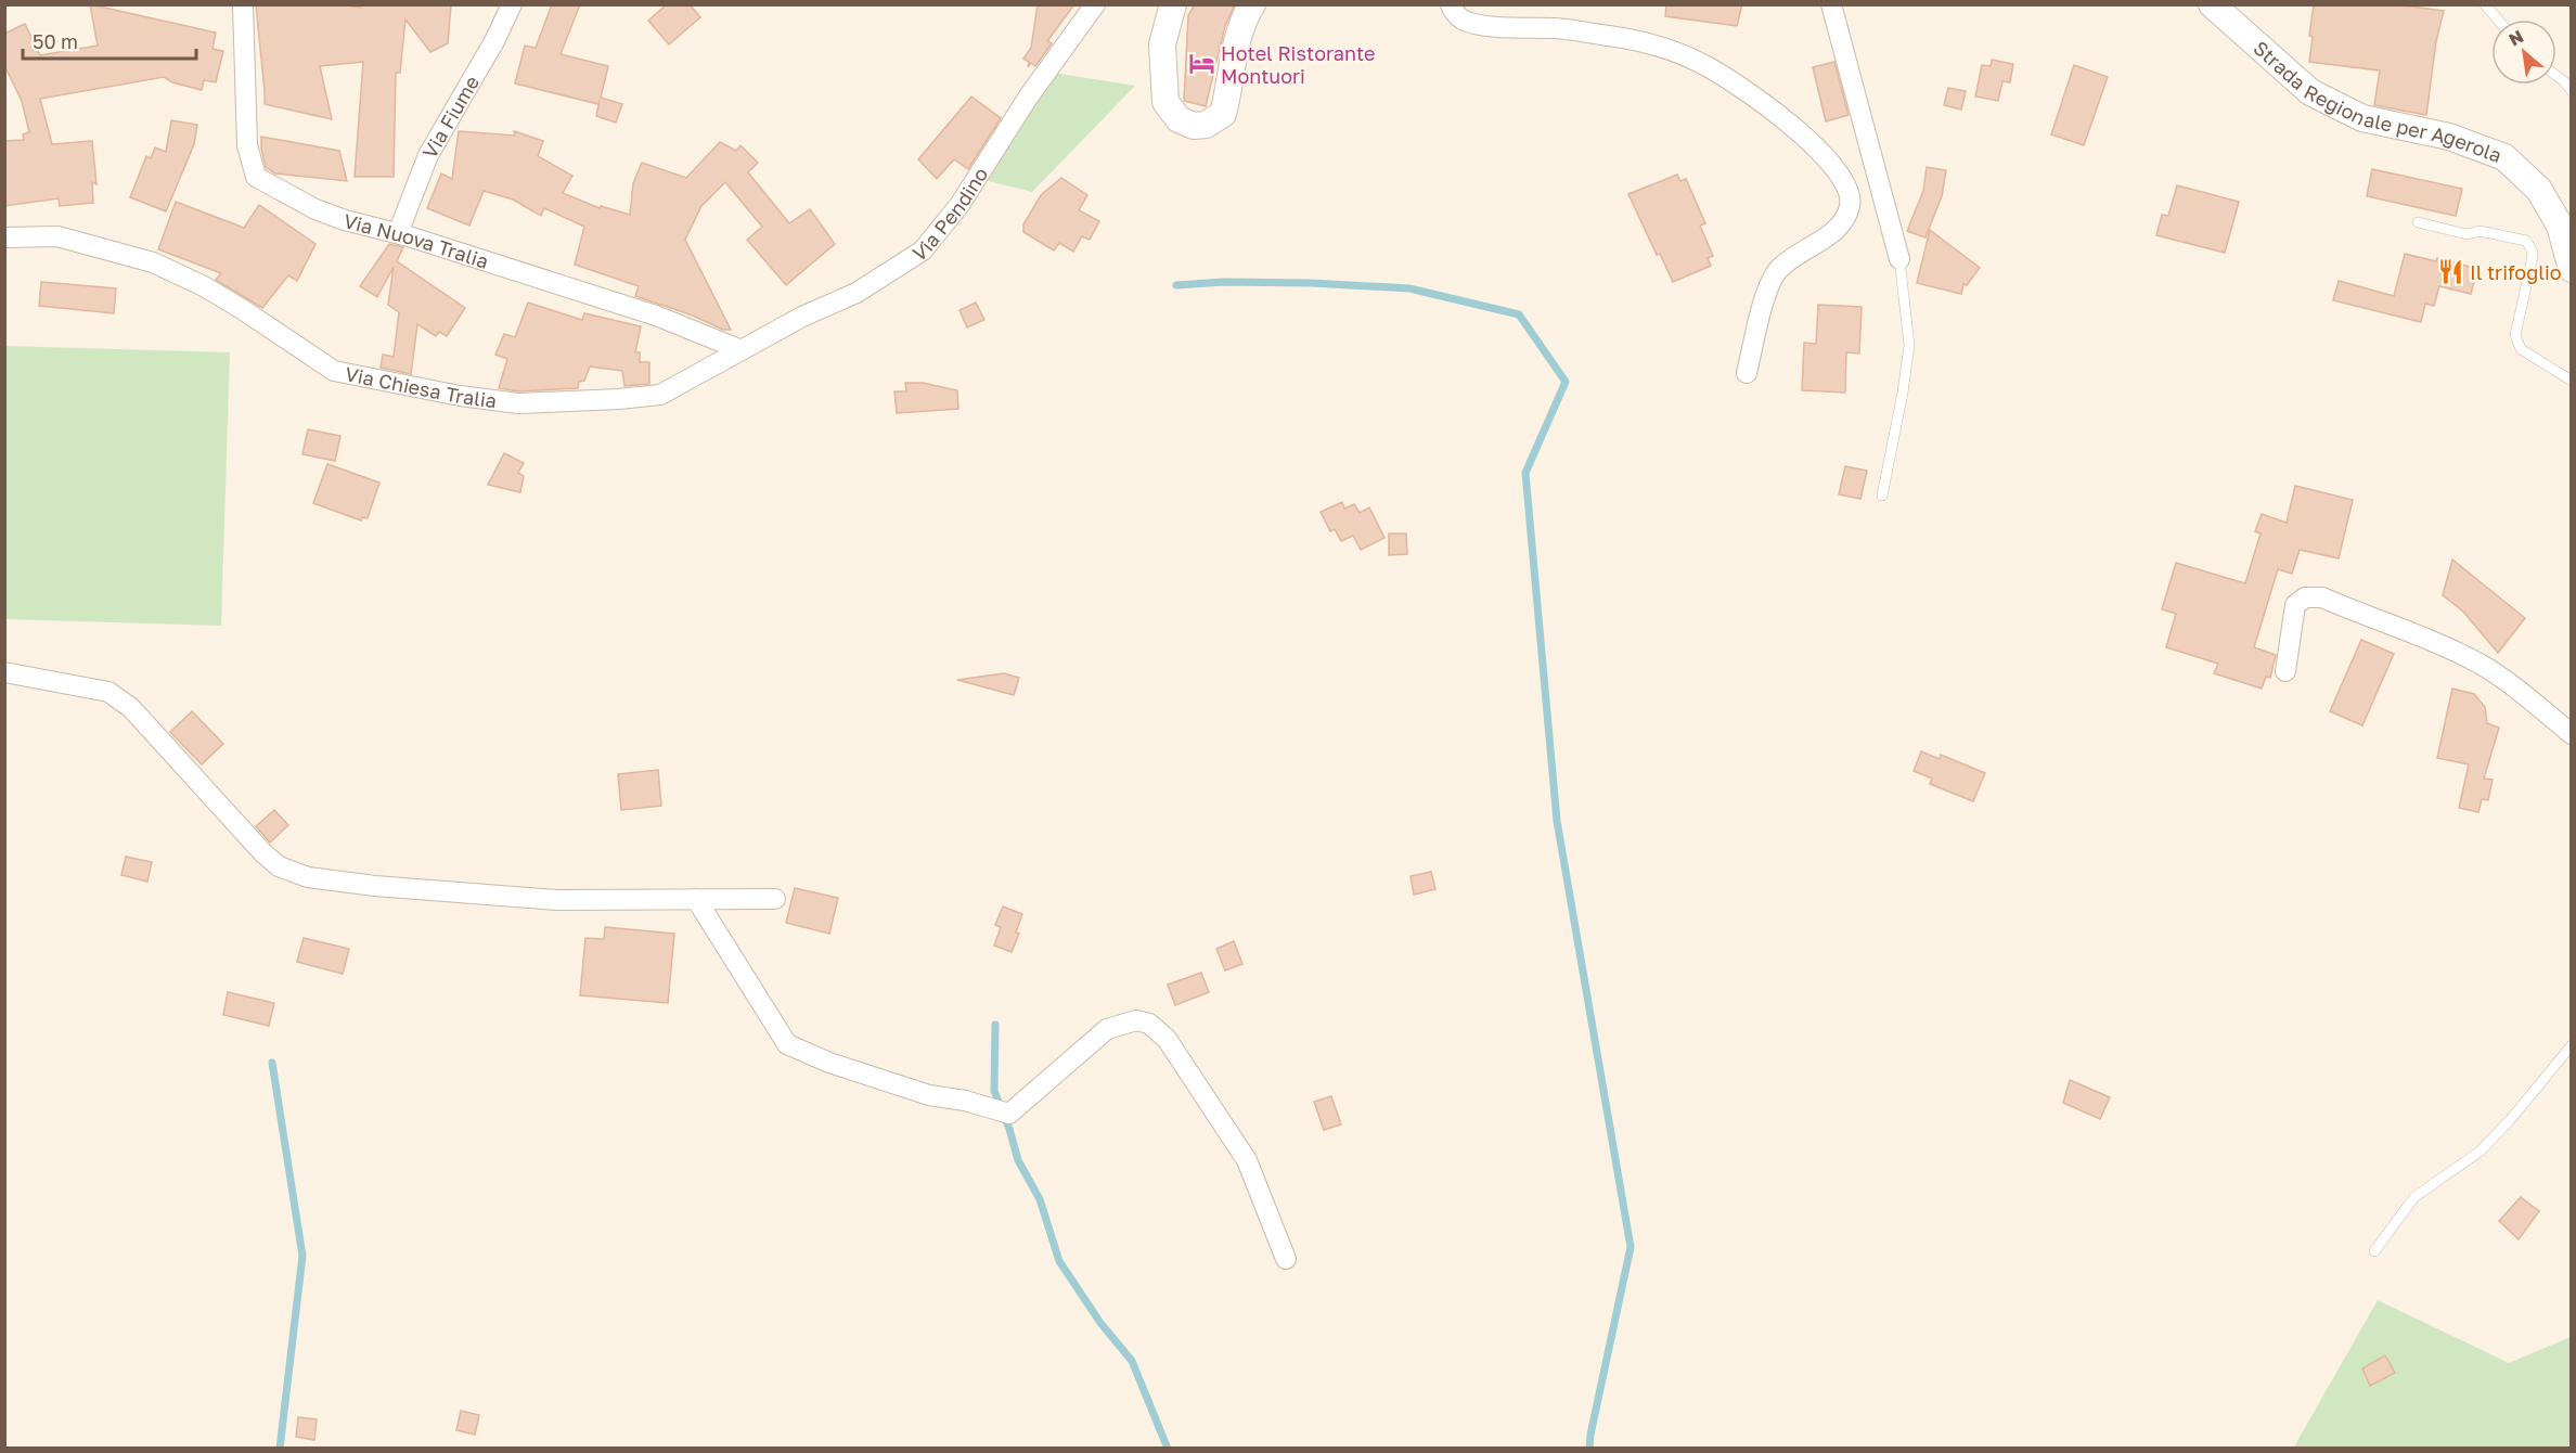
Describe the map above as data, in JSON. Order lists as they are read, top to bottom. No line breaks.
{"streets":{"main road":["Strada Regionale per Agerola"],"street":["Via Fiume","Via Pendino","Via Nuova Tralia","Via Chiesa Tralia"]},"crossings":[["Via Fiume","Via Nuova Tralia"],["Via Pendino","Via Nuova Tralia"],["Via Pendino","Via Chiesa Tralia"],["Via Nuova Tralia","Via Chiesa Tralia"]],"places":{"hotel":["Hotel Ristorante Montuori"],"restaurant":["Il trifoglio"]},"scale_bar":"50 m","north":"top left"}
